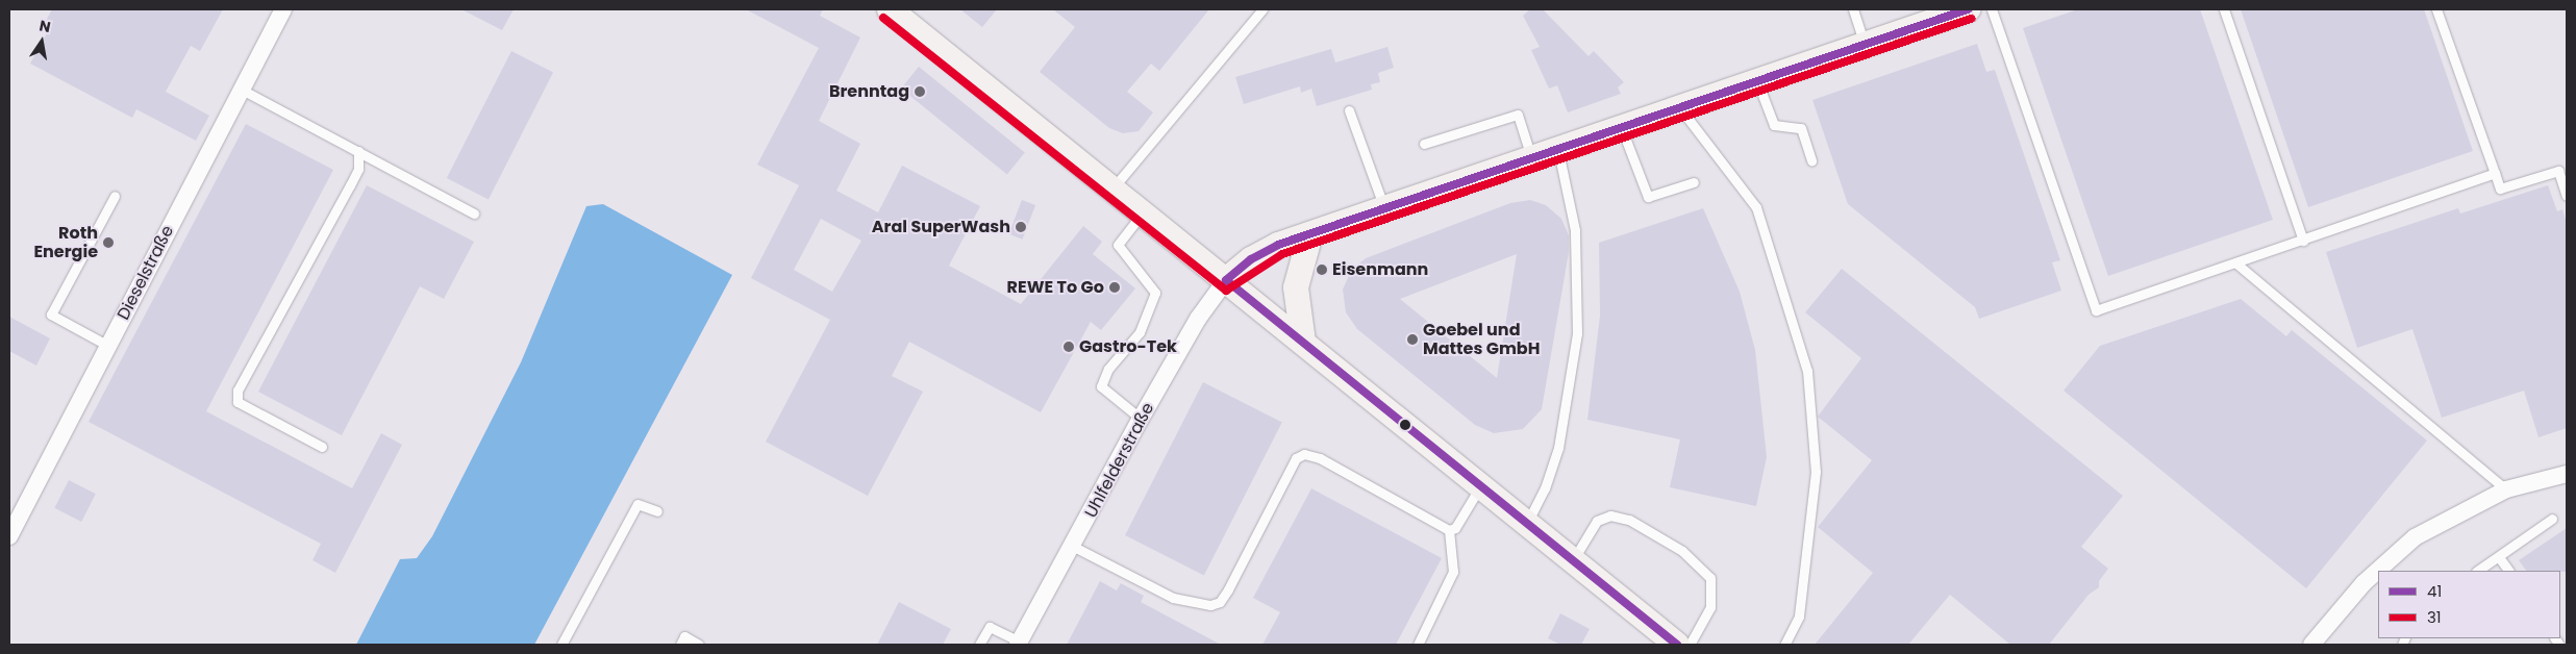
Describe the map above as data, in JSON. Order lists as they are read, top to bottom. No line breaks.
{"streets":{"street":["Dieselstraße","Uhlfelderstraße"]},"places":["Brenntag","Aral SuperWash","Roth Energie","Eisenmann","REWE To Go","Goebel und Mattes GmbH","Gastro-Tek"],"lines":["transit line 41","transit line 31"],"legend":["41","31"],"north":"top"}
